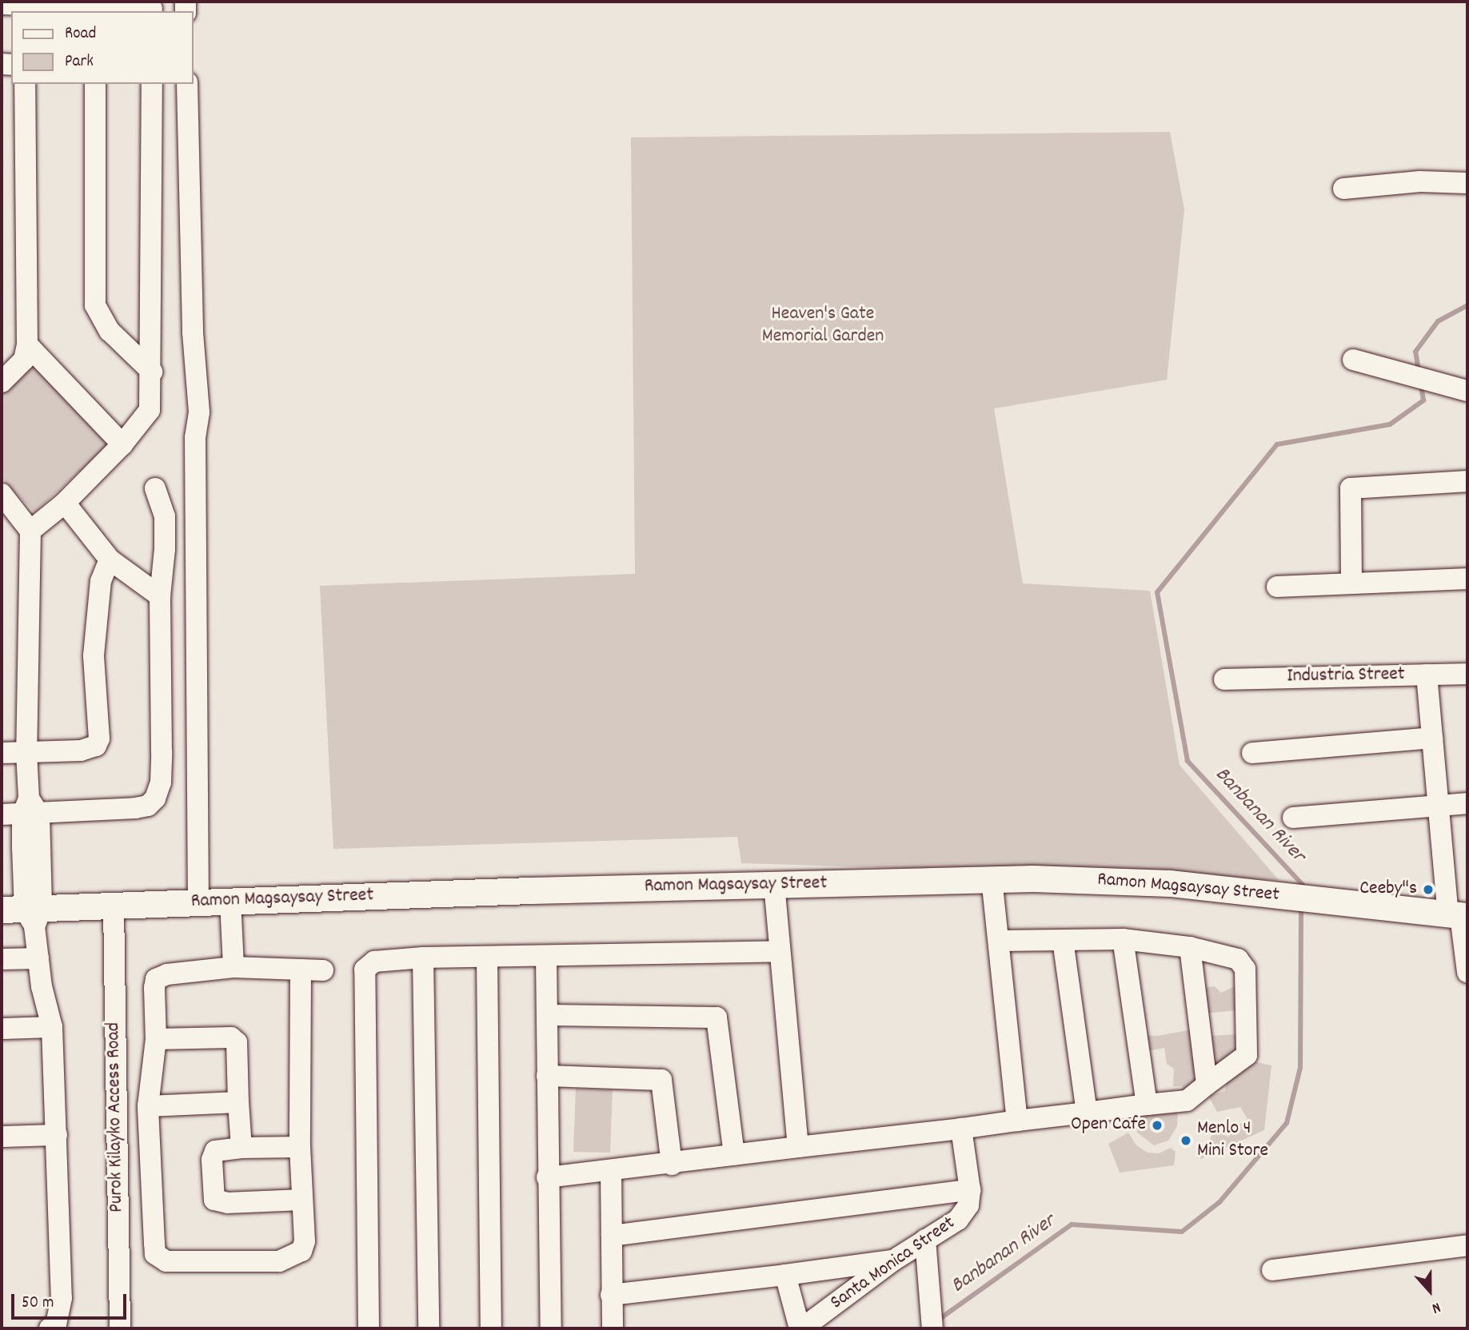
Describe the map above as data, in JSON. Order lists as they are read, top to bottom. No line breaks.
{"streets":{"main road":["Ramon Magsaysay Street"],"street":["Industria Street","Purok Kilayko Access Road","Santa Monica Street"]},"crossings":[["Ramon Magsaysay Street","Purok Kilayko Access Road"]],"water":["Banbanan River"],"parks":["Heaven's Gate Memorial Garden"],"places":["Ceeby\"s","Open Cafe","Menlo 4 Mini Store"],"legend":["Road","Park"],"scale_bar":"50 m","north":"bottom"}
